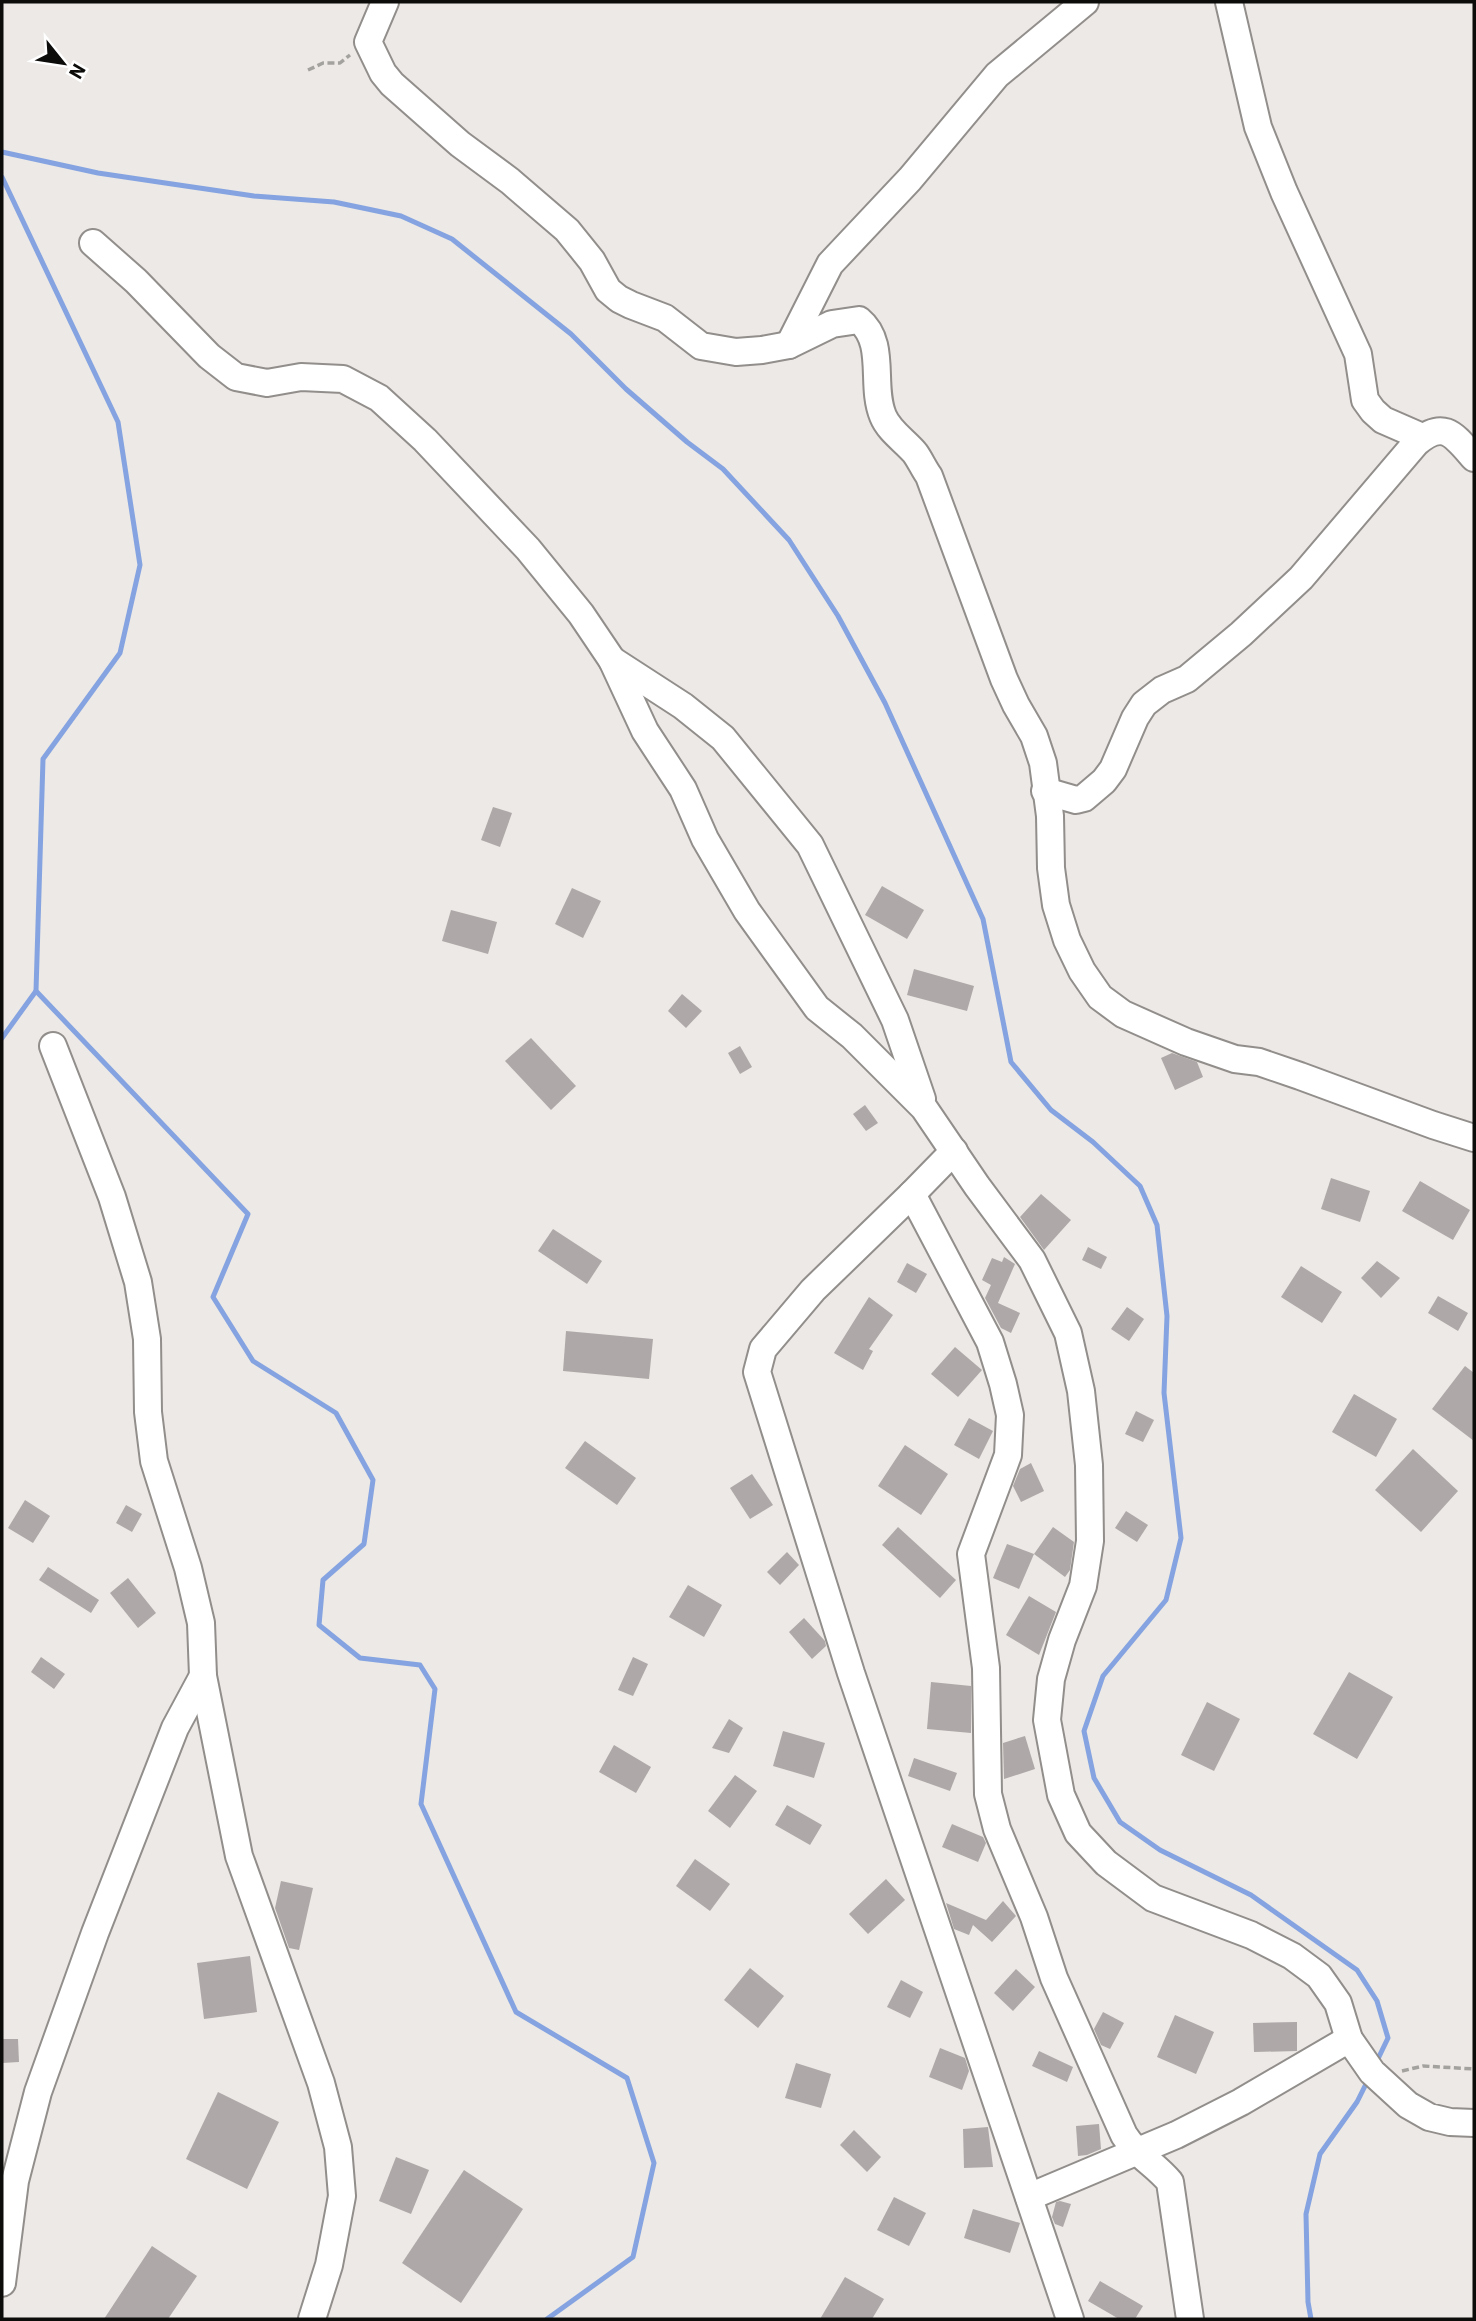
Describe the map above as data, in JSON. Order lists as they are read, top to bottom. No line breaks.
{"north":"bottom right"}
